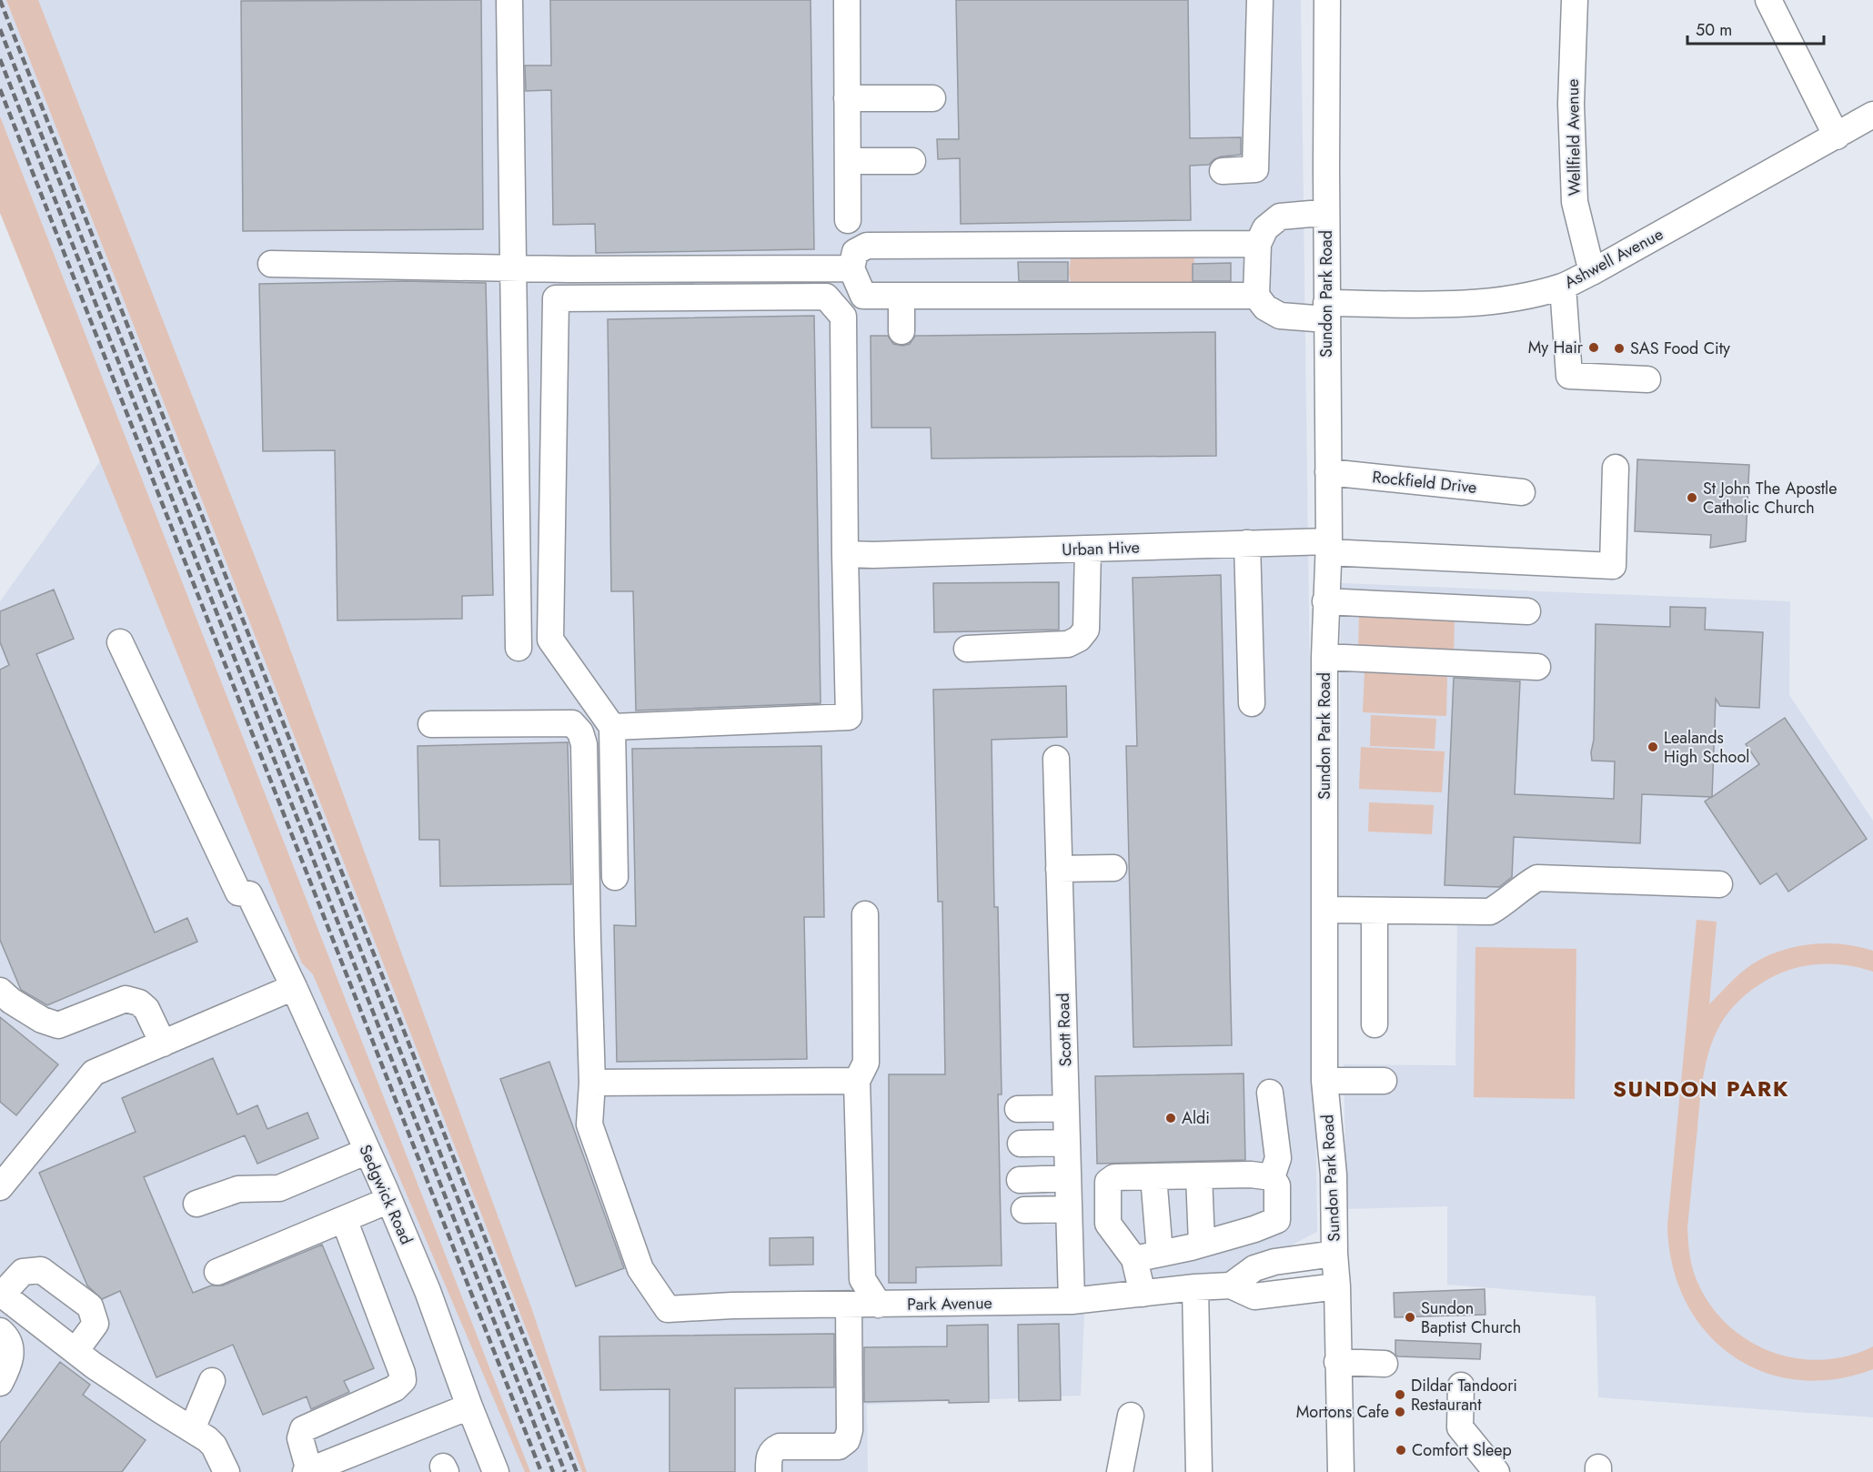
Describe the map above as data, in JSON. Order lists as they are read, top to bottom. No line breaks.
{"streets":{"street":["Wellfield Avenue","Ashwell Avenue","Sundon Park Road","Rockfield Drive","Urban Hive","Scott Road","Sedgwick Road","Park Avenue"]},"crossings":[["Wellfield Avenue","Ashwell Avenue"],["Ashwell Avenue","Sundon Park Road"],["Sundon Park Road","Rockfield Drive"],["Sundon Park Road","Urban Hive"],["Sundon Park Road","Park Avenue"],["Scott Road","Park Avenue"]],"districts":["SUNDON PARK"],"places":["My Hair","SAS Food City","St John The Apostle Catholic Church","Lealands High School","Aldi","Sundon Baptist Church","Dildar Tandoori Restaurant","Mortons Cafe","Comfort Sleep"],"scale_bar":"50 m"}
